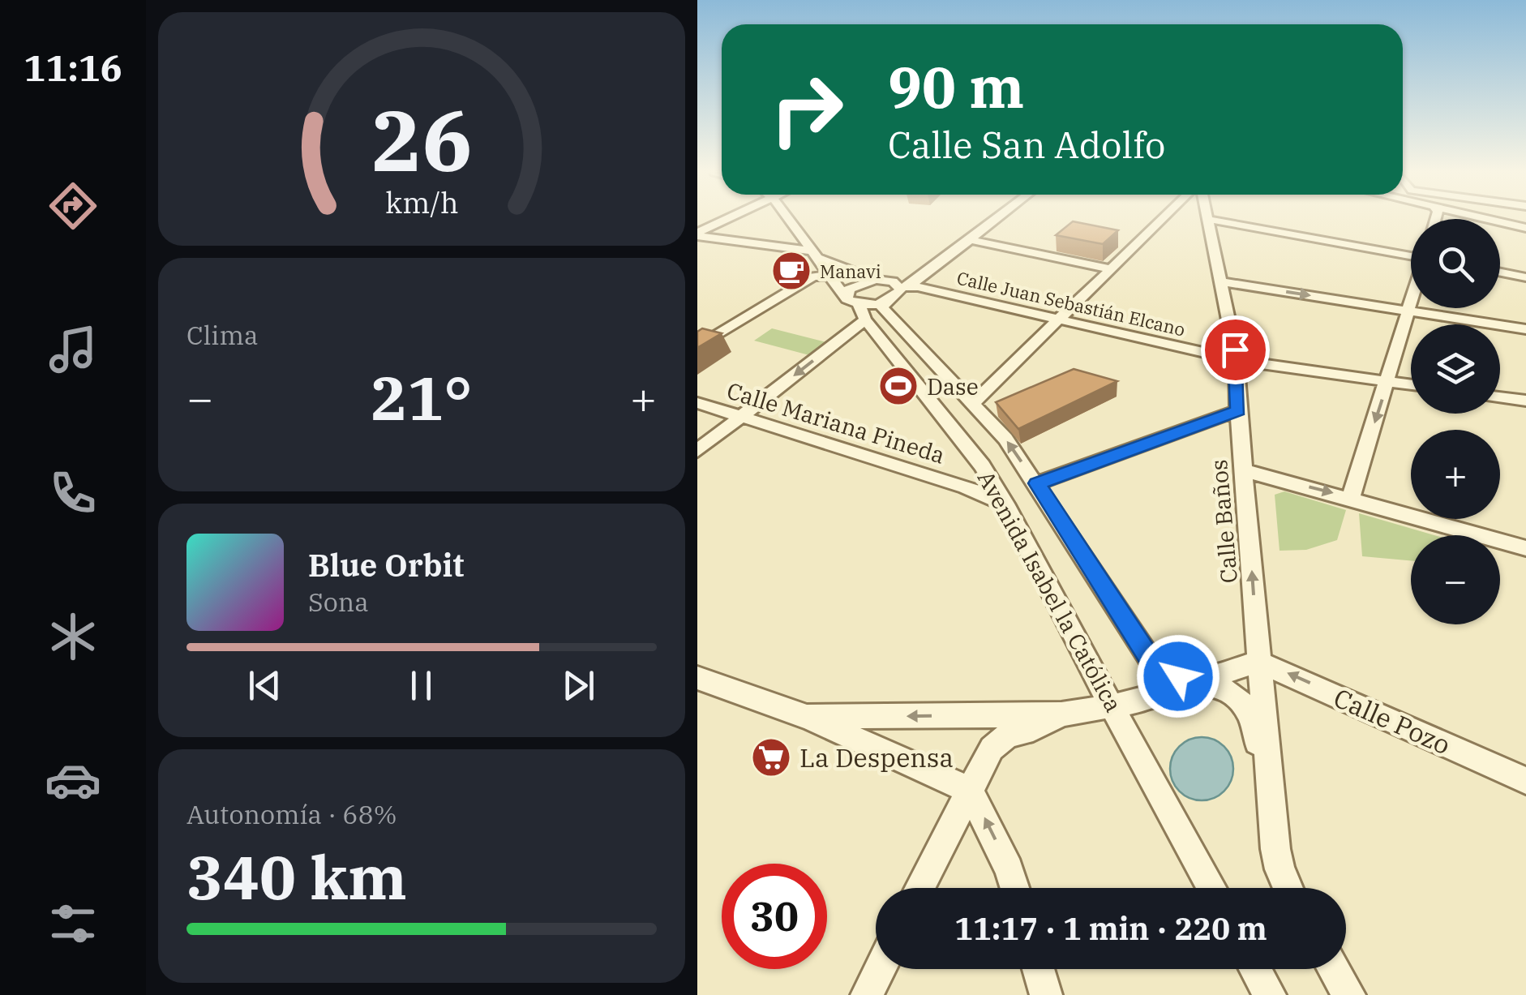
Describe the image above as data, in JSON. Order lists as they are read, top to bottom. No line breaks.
{"streets":{"street":["Calle Juan Sebastián Elcano","Calle Mariana Pineda","Calle Baños","Avenida Isabel la Católica","Calle Pozo"]},"crossings":[["Calle Juan Sebastián Elcano","Calle Baños"],["Calle Juan Sebastián Elcano","Avenida Isabel la Católica"],["Calle Mariana Pineda","Avenida Isabel la Católica"],["Calle Baños","Calle Pozo"]],"one_way":["Calle Pozo"],"places":{"cafe":["Manavi"],"sports":["Dase"],"supermarket":["La Despensa"]},"page":{"tabs":"11:16","turn":["90 m","Calle San Adolfo"],"map_buttons":["+","−"],"tile":["Clima",["Autonomía · 68%","340 km"]],"heat":["−","21°","+"],"song":["Blue Orbit","Sona"],"limit":"30","trip":"11:17 · 1 min · 220 m","gauge":["26","km/h"]}}
